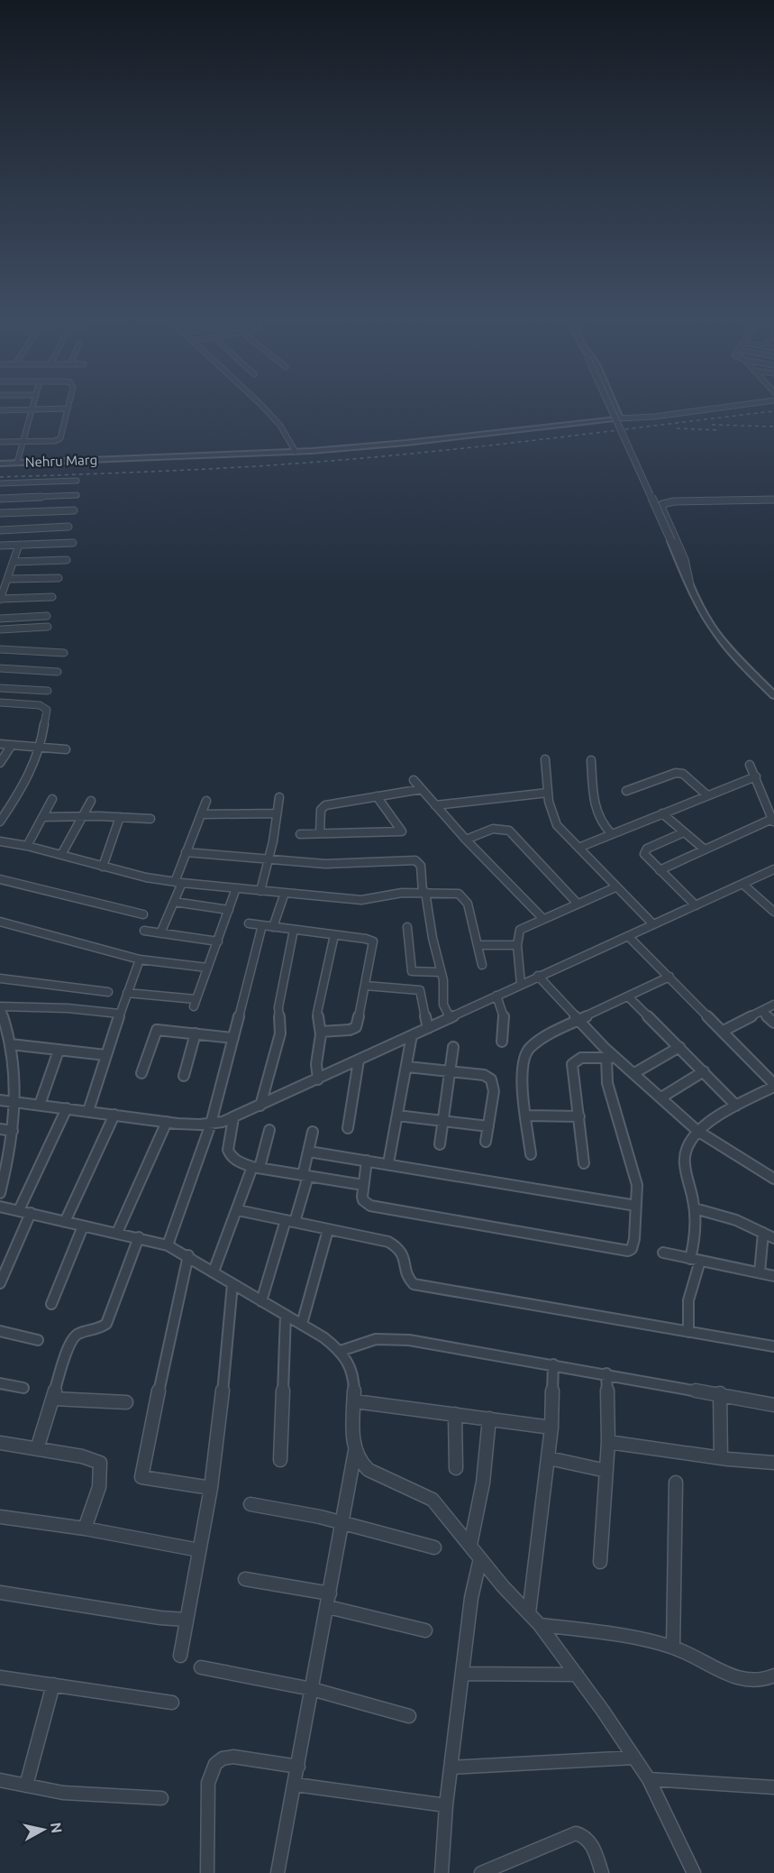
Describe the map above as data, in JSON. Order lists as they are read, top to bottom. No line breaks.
{"streets":{"street":["Nehru Marg"]},"north":"right"}
